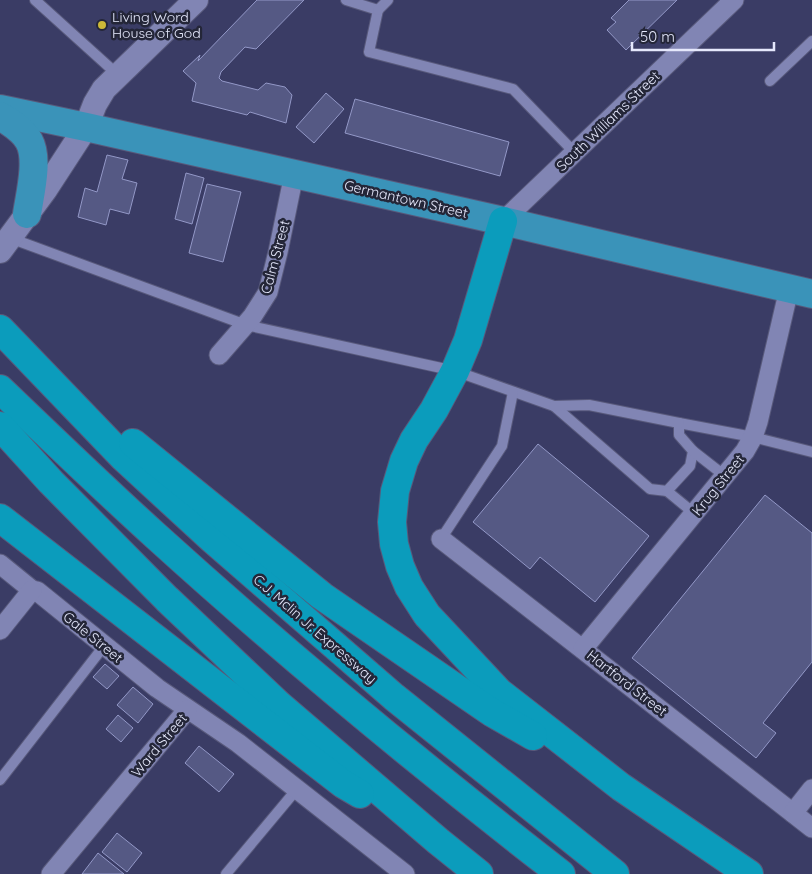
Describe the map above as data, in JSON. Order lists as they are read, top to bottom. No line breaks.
{"streets":{"highway":["C.J. Mclin Jr. Expressway"],"main road":["Germantown Street"],"street":["South Williams Street","Calm Street","Krug Street","Gale Street","Hartford Street","Ward Street"]},"crossings":[["South Williams Street","Germantown Street"],["Germantown Street","Calm Street"],["Germantown Street","Krug Street"],["Krug Street","Hartford Street"],["Gale Street","Ward Street"]],"places":["Living Word House of God"],"scale_bar":"50 m"}
